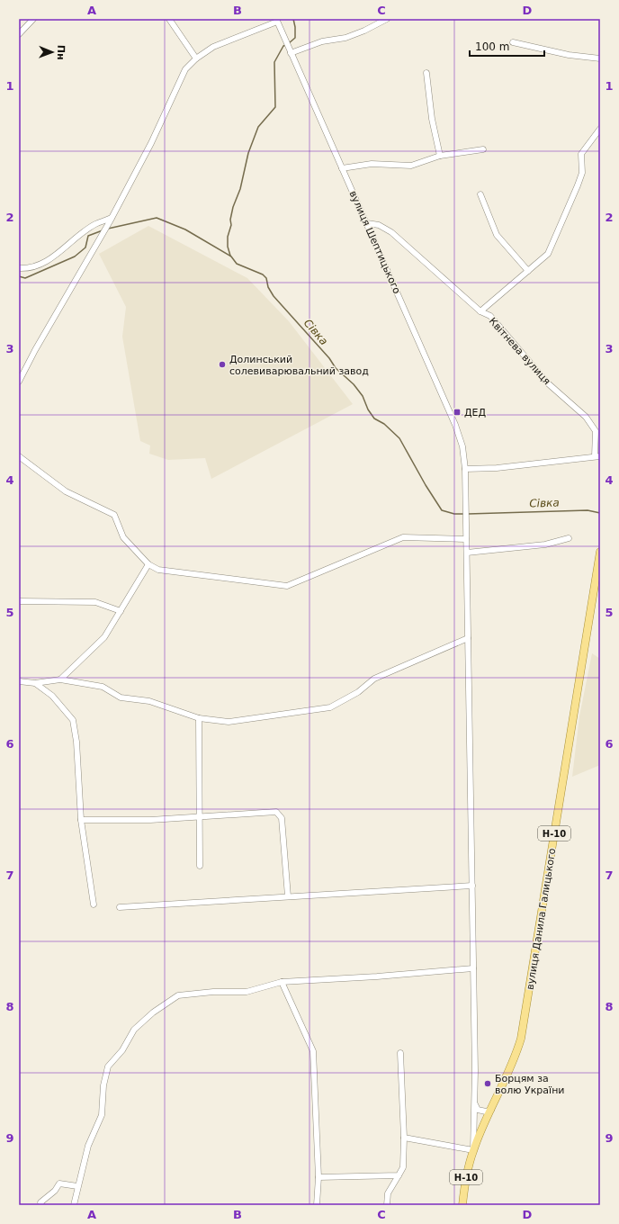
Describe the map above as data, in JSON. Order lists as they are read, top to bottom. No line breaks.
{"streets":{"main road":["Н-10","вулиця Данила Галицького"],"street":["вулиця Шептицького","Квітнева вулиця"]},"crossings":[["вулиця Шептицького","Квітнева вулиця"],["вулиця Шептицького","Н-10"],["вулиця Шептицького","вулиця Данила Галицького"],["Н-10","вулиця Данила Галицького"]],"water":["Сівка"],"places":{"other":["Долинський солевиварювальний завод","Борцям за волю України"],"transit":["ДЕД"]},"scale_bar":"100 m","north":"right","grid":{"columns":["A","B","C","D"],"rows":["1","2","3","4","5","6","7","8","9"]}}
